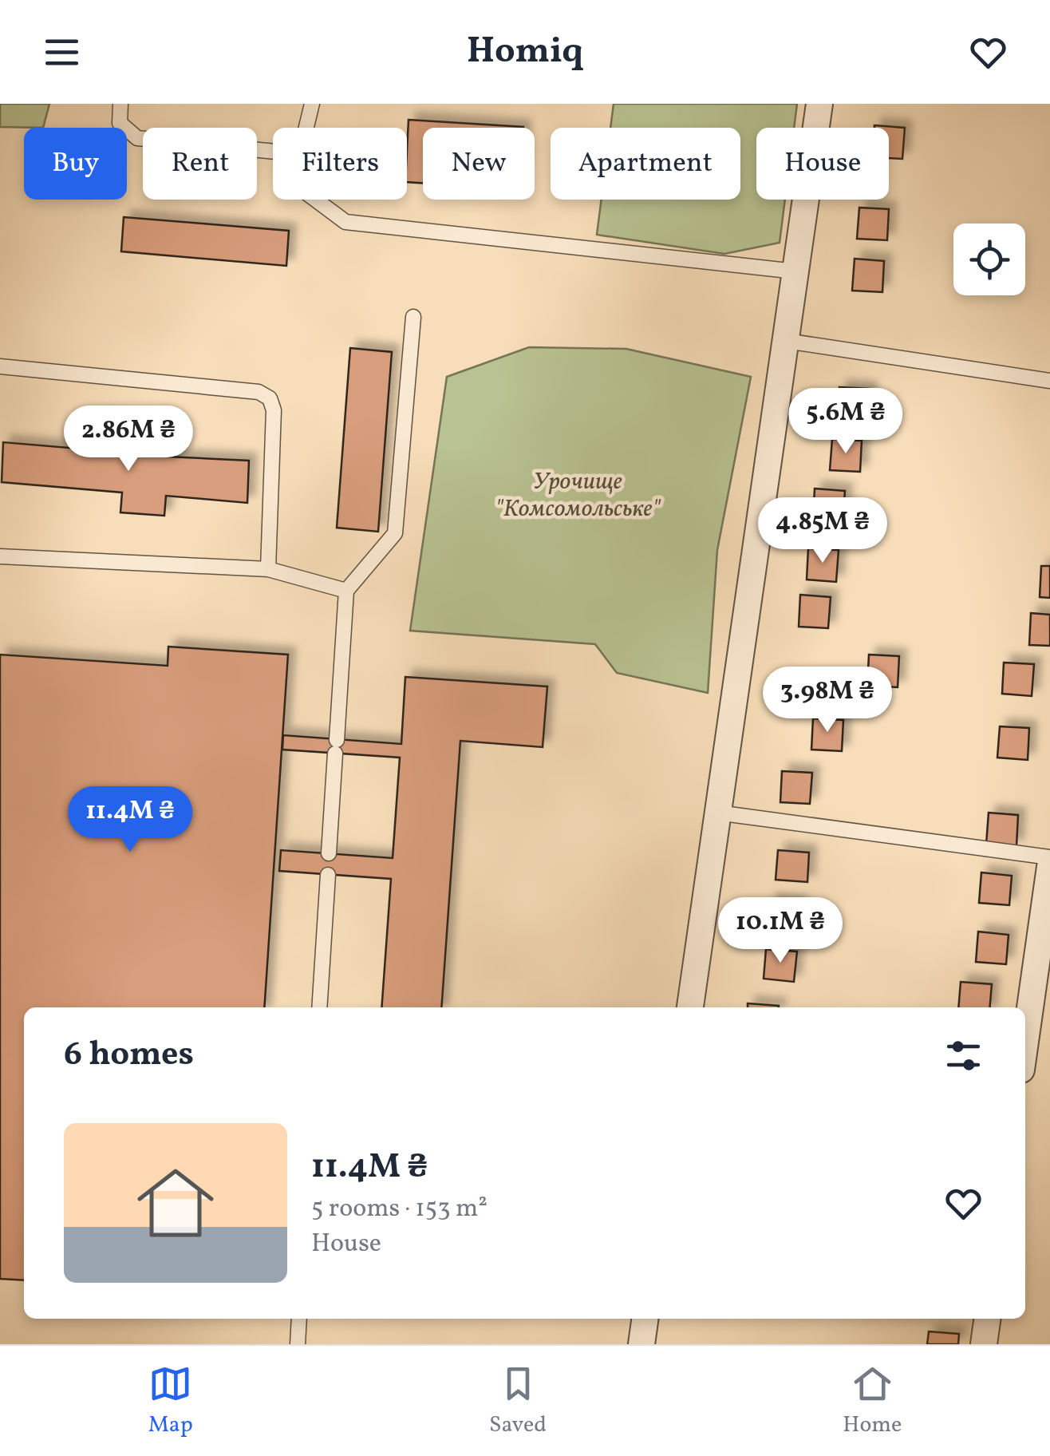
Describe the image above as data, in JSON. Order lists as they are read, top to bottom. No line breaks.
{"parks":["Урочище \"Комсомольське\""],"page":{"header":"Homiq","chip":["Buy","Rent","Filters","New","Apartment","House"],"price":["5.6M ₴","2.86M ₴","4.85M ₴","3.98M ₴","11.4M ₴","10.1M ₴"],"heading":"6 homes","list":[{"name":"11.4M ₴","note":"5 rooms · 153 m² · House"}],"tabs":["Map","Saved","Home"]}}
